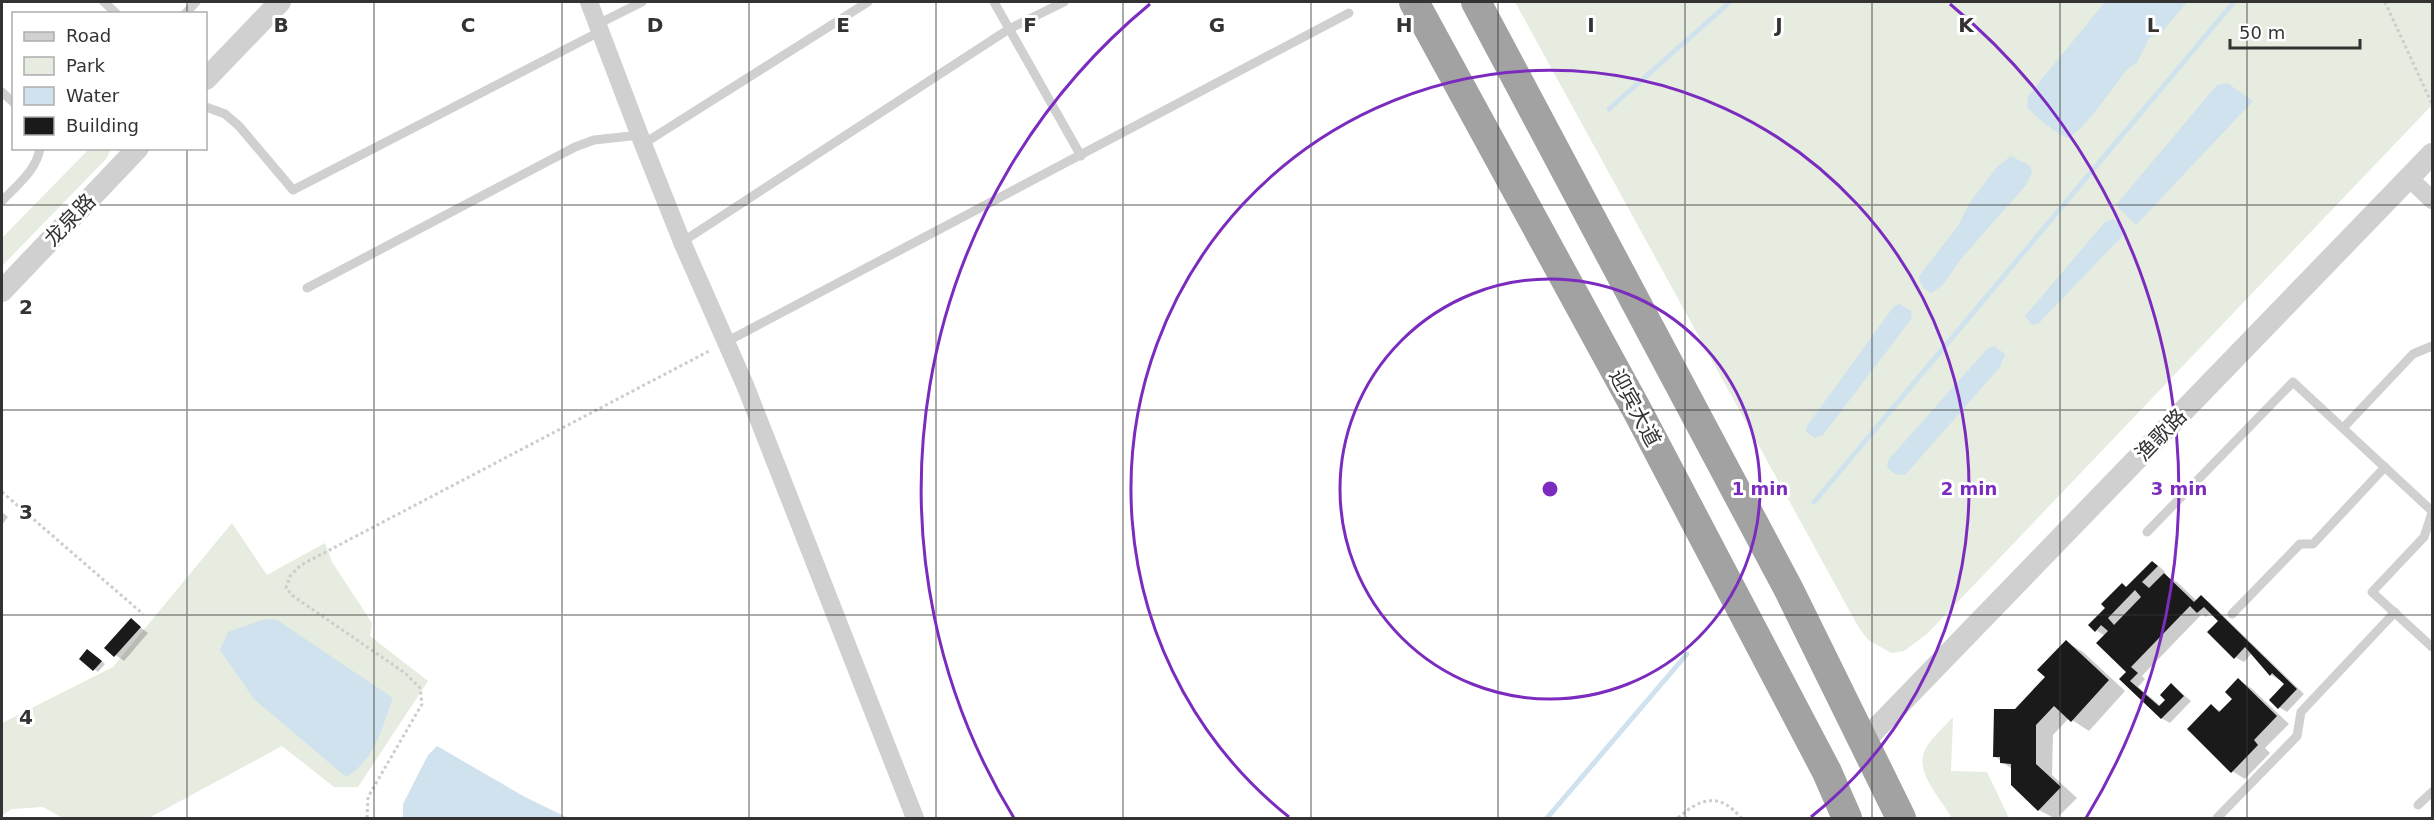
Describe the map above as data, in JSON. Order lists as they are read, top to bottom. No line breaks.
{"streets":{"highway":["迎宾大道"],"street":["龙泉路","渔歌路"]},"legend":["Road","Park","Water","Building"],"scale_bar":"50 m","grid":{"columns":["B","C","D","E","F","G","H","I","J","K","L"],"rows":["2","3","4"]},"rings":["1 min","2 min","3 min"]}
